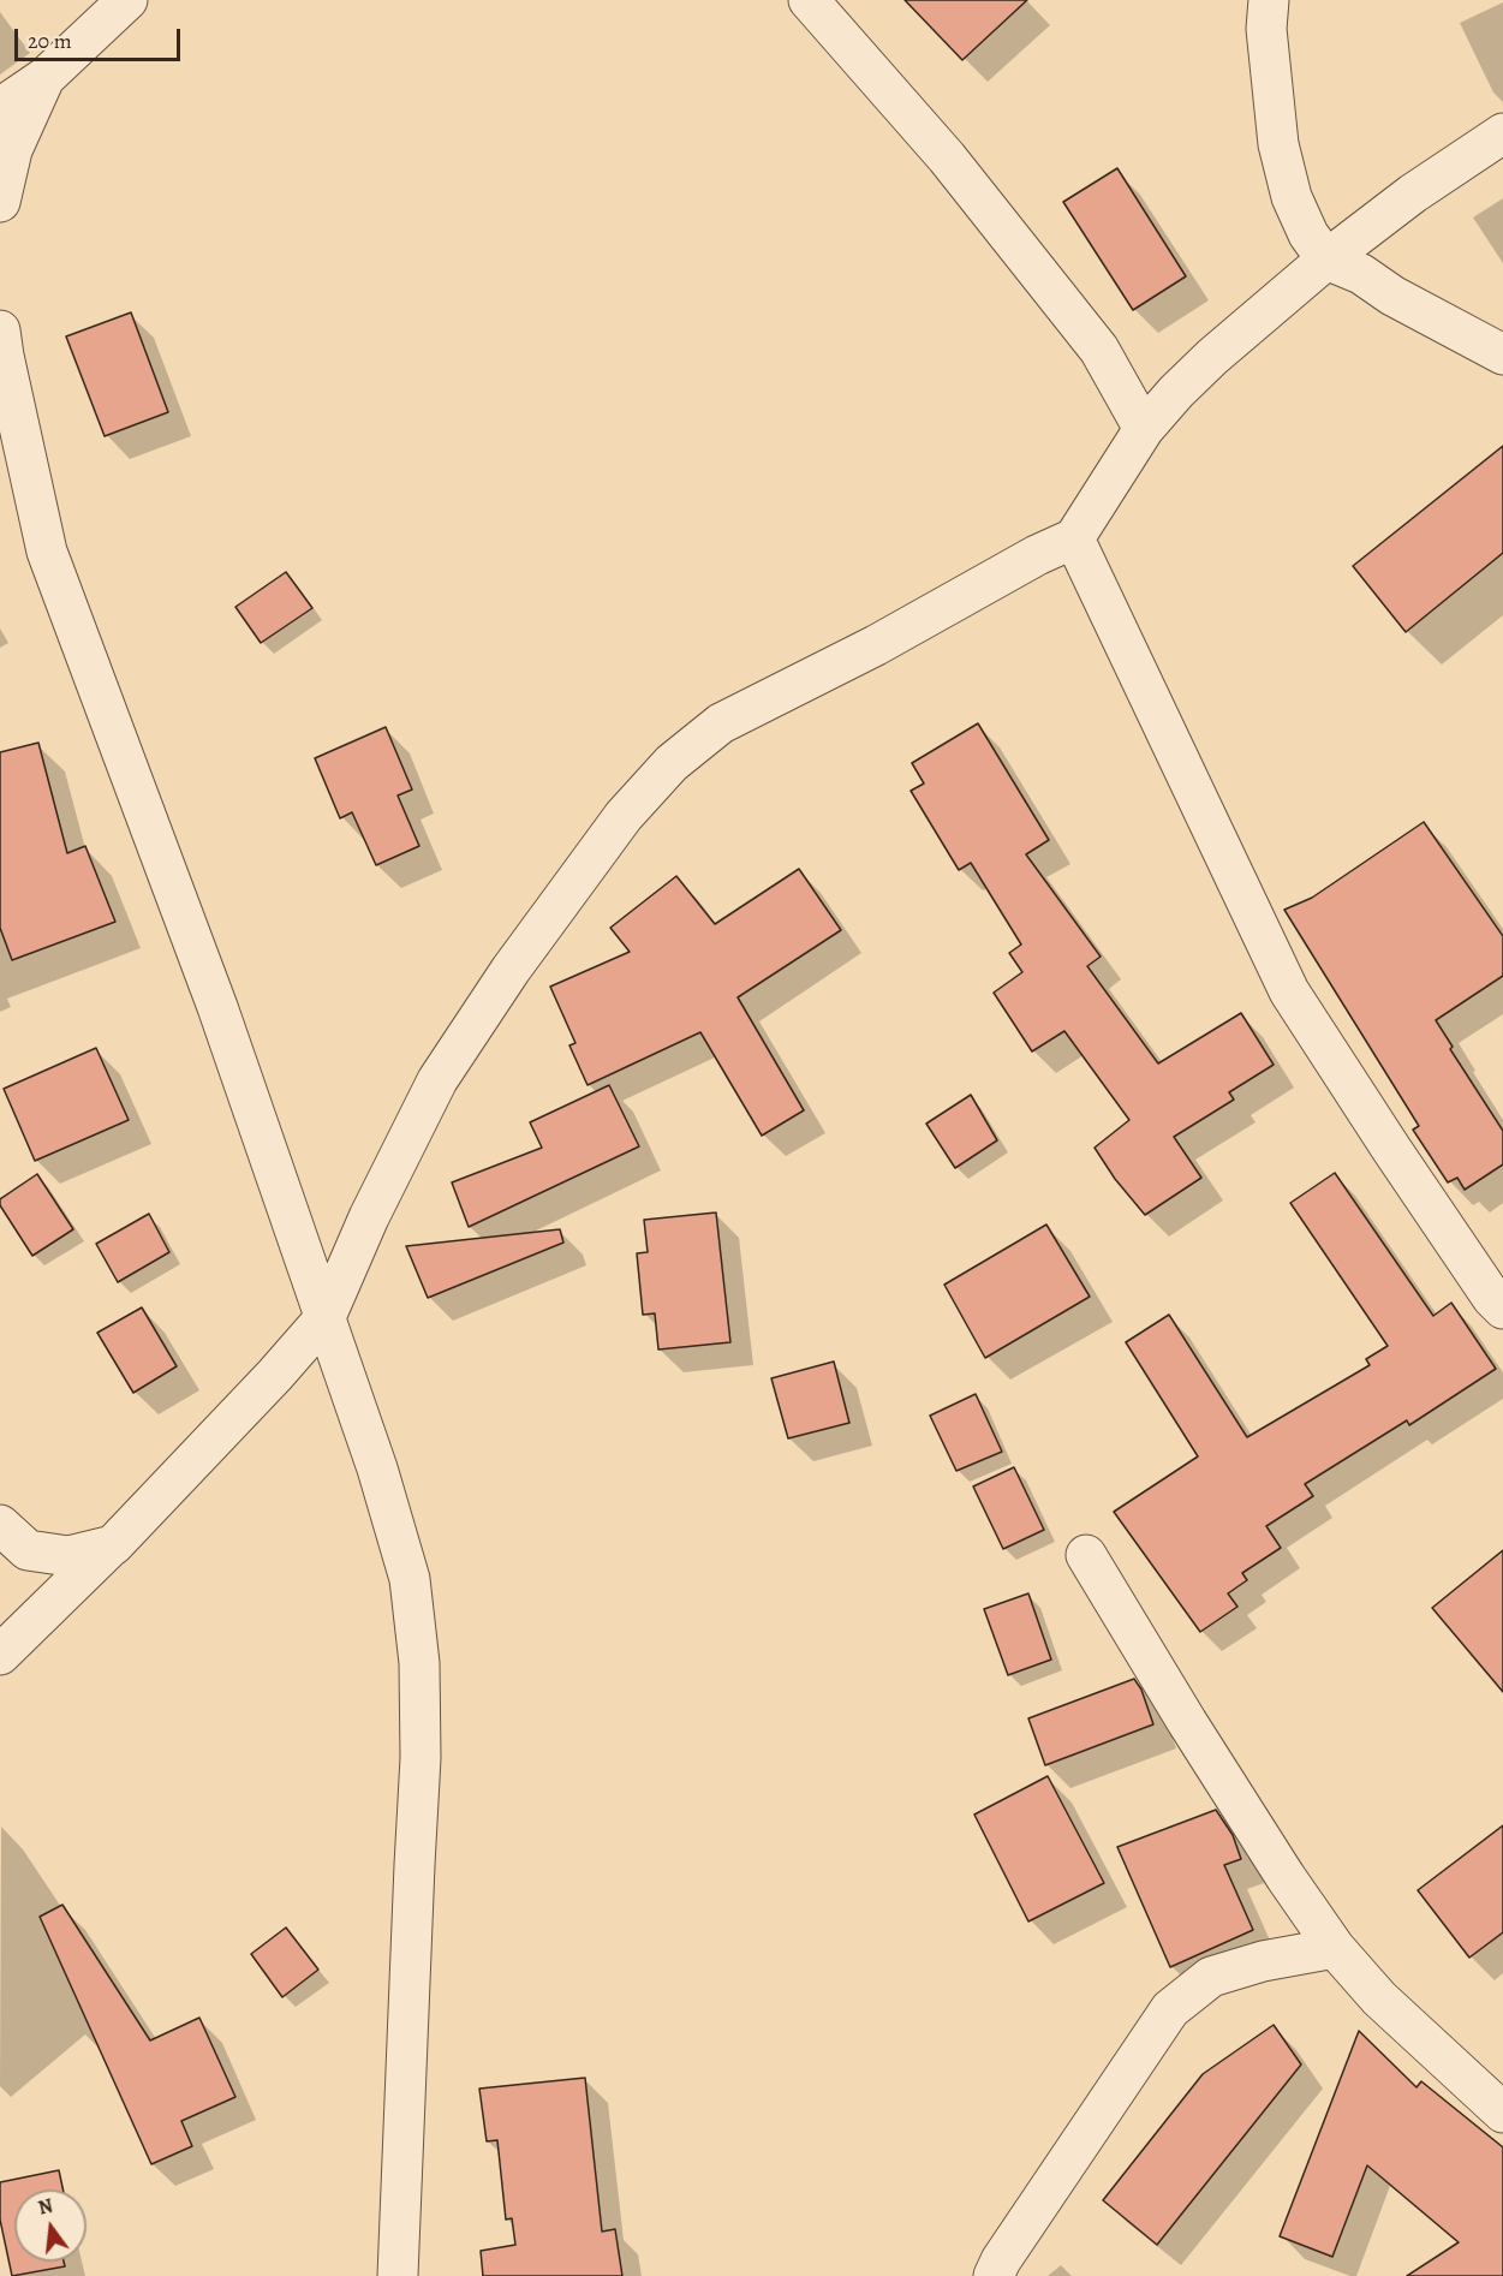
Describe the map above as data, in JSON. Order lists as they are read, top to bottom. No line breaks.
{"scale_bar":"20 m","north":"top"}
